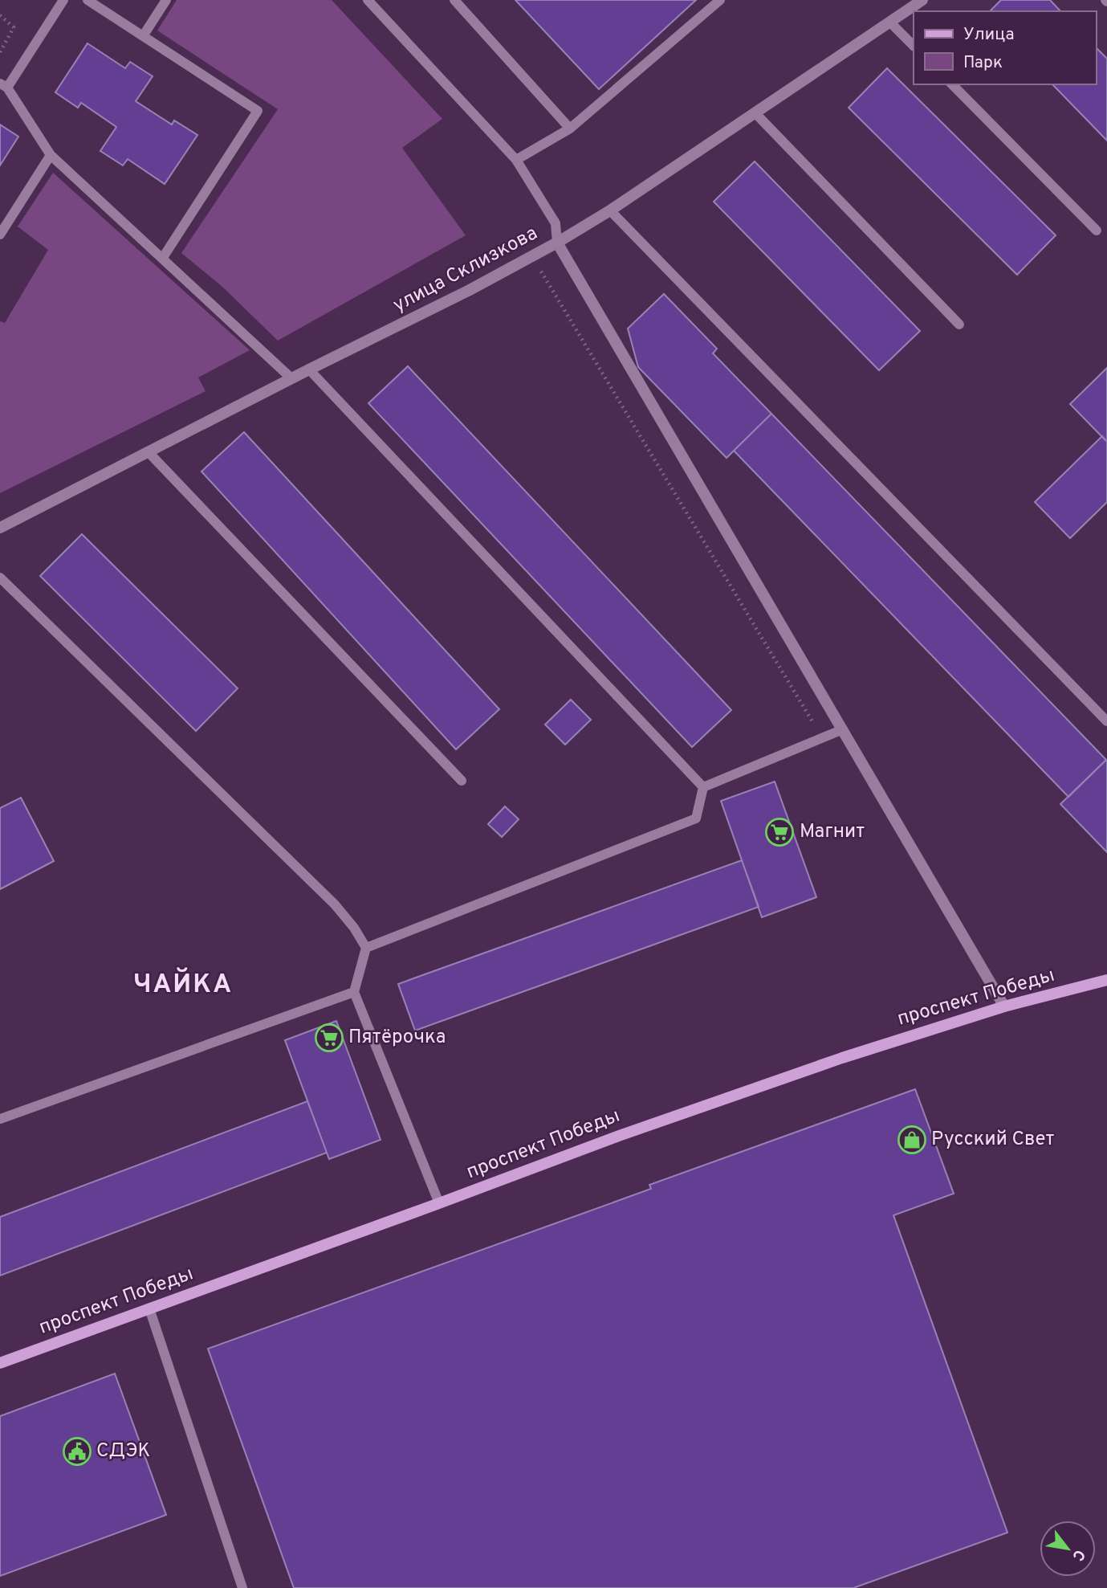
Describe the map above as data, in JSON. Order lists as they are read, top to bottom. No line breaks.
{"streets":{"main road":["проспект Победы"],"street":["улица Склизкова"]},"districts":["ЧАЙКА"],"places":{"supermarket":["Магнит","Пятёрочка"],"shop":["Русский Свет"],"public building":["СДЭК"]},"legend":["Улица","Парк"],"north":"bottom right"}
